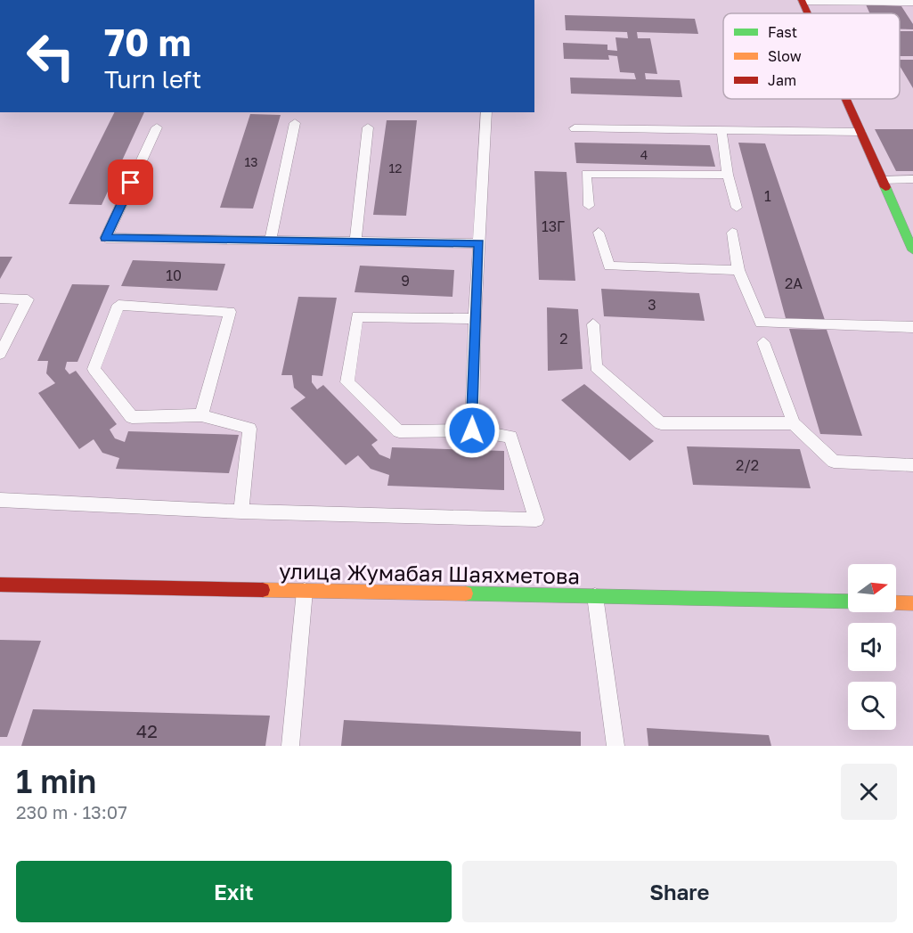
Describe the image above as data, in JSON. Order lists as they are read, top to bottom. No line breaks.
{"streets":{"street":["улица Жумабая Шаяхметова"]},"house_numbers":["4","13","12","1","13Г","10","9","2А","3","2","2/2","42"],"legend":["Fast","Slow","Jam"],"north":"right","page":{"turn":["70 m","Turn left"],"heading":["1 min","230 m · 13:07"],"buttons":["Exit","Share"]}}
